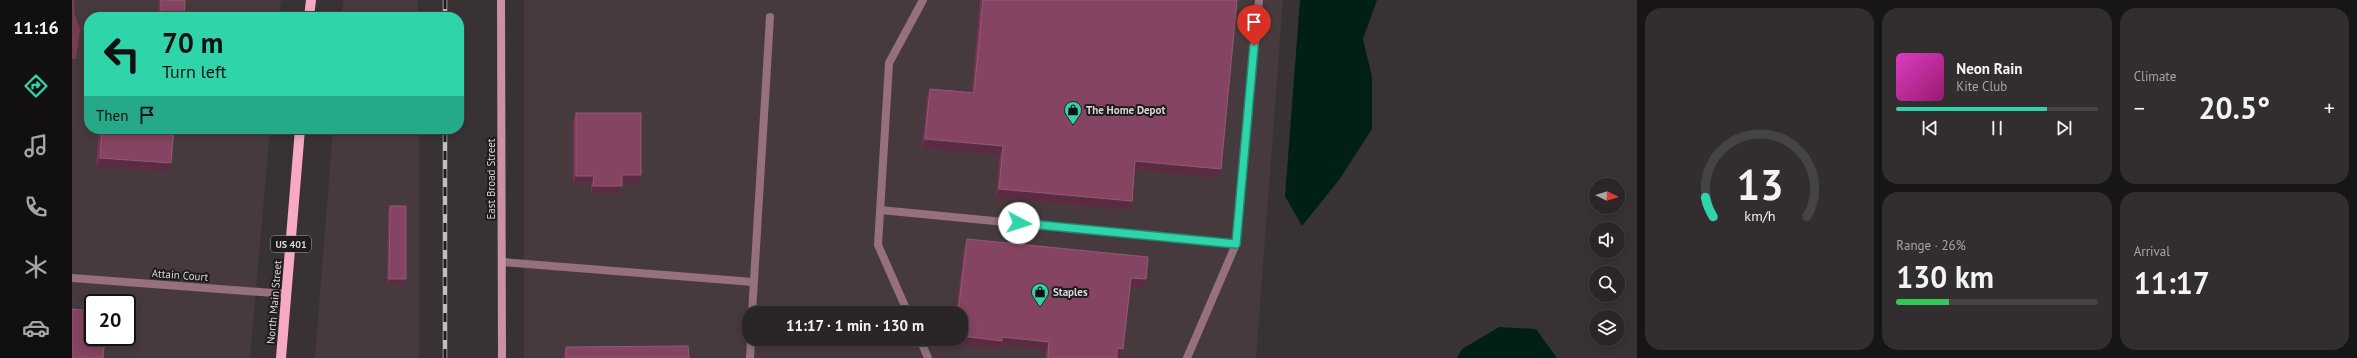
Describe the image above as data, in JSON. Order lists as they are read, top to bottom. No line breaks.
{"streets":{"main road":["East Broad Street","US 401","North Main Street"],"street":["Attain Court"]},"crossings":[["Attain Court","North Main Street"]],"places":{"shop":["The Home Depot","Staples"]},"north":"right","page":{"tabs":"11:16","tile":["Climate",["Range · 26%","130 km"],["Arrival","11:17"]],"turn":["70 m","Turn left"],"song":["Neon Rain","Kite Club"],"heat":["−","20.5°","+"],"then":"Then","limit":"20","trip":"11:17 · 1 min · 130 m","gauge":["13","km/h"]}}
